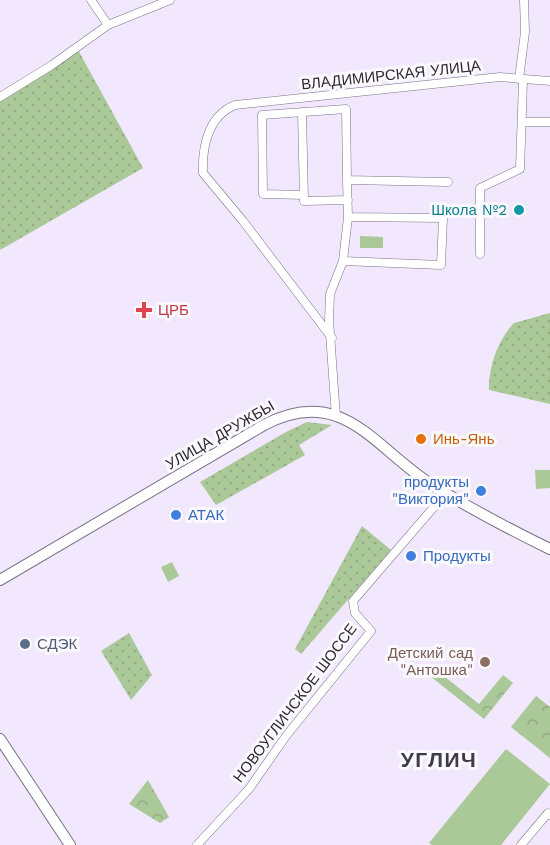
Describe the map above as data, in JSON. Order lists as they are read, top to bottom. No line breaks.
{"streets":{"street":["ВЛАДИМИРСКАЯ УЛИЦА","УЛИЦА ДРУЖБЫ","НОВОУГЛИЧСКОЕ ШОССЕ"]},"crossings":[["УЛИЦА ДРУЖБЫ","НОВОУГЛИЧСКОЕ ШОССЕ"]],"districts":["УГЛИЧ"],"places":{"other":["Школа №2","Инь-Янь","продукты \"Виктория\"","АТАК","Продукты","СДЭК","Детский сад \"Антошка\""],"health":["ЦРБ"]}}
